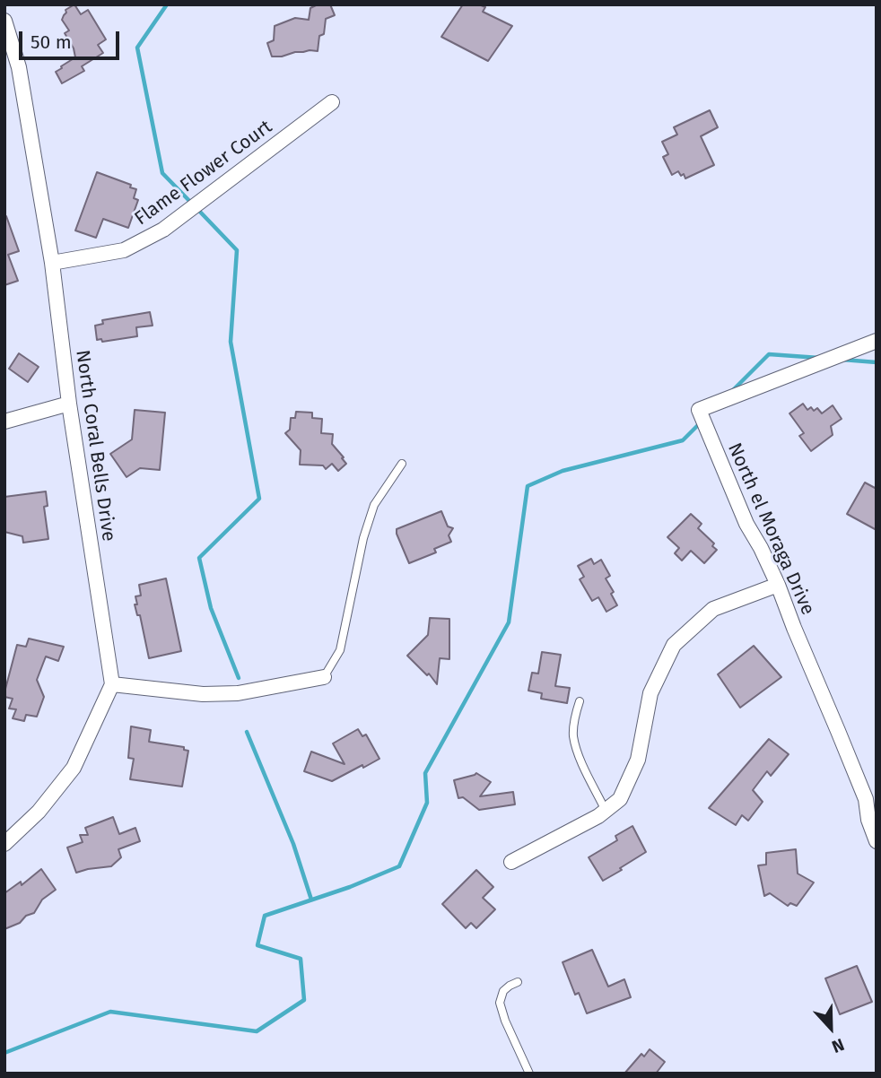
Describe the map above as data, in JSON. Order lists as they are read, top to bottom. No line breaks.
{"streets":{"street":["Flame Flower Court","North Coral Bells Drive","North el Moraga Drive"]},"crossings":[["Flame Flower Court","North Coral Bells Drive"]],"scale_bar":"50 m","north":"bottom"}
